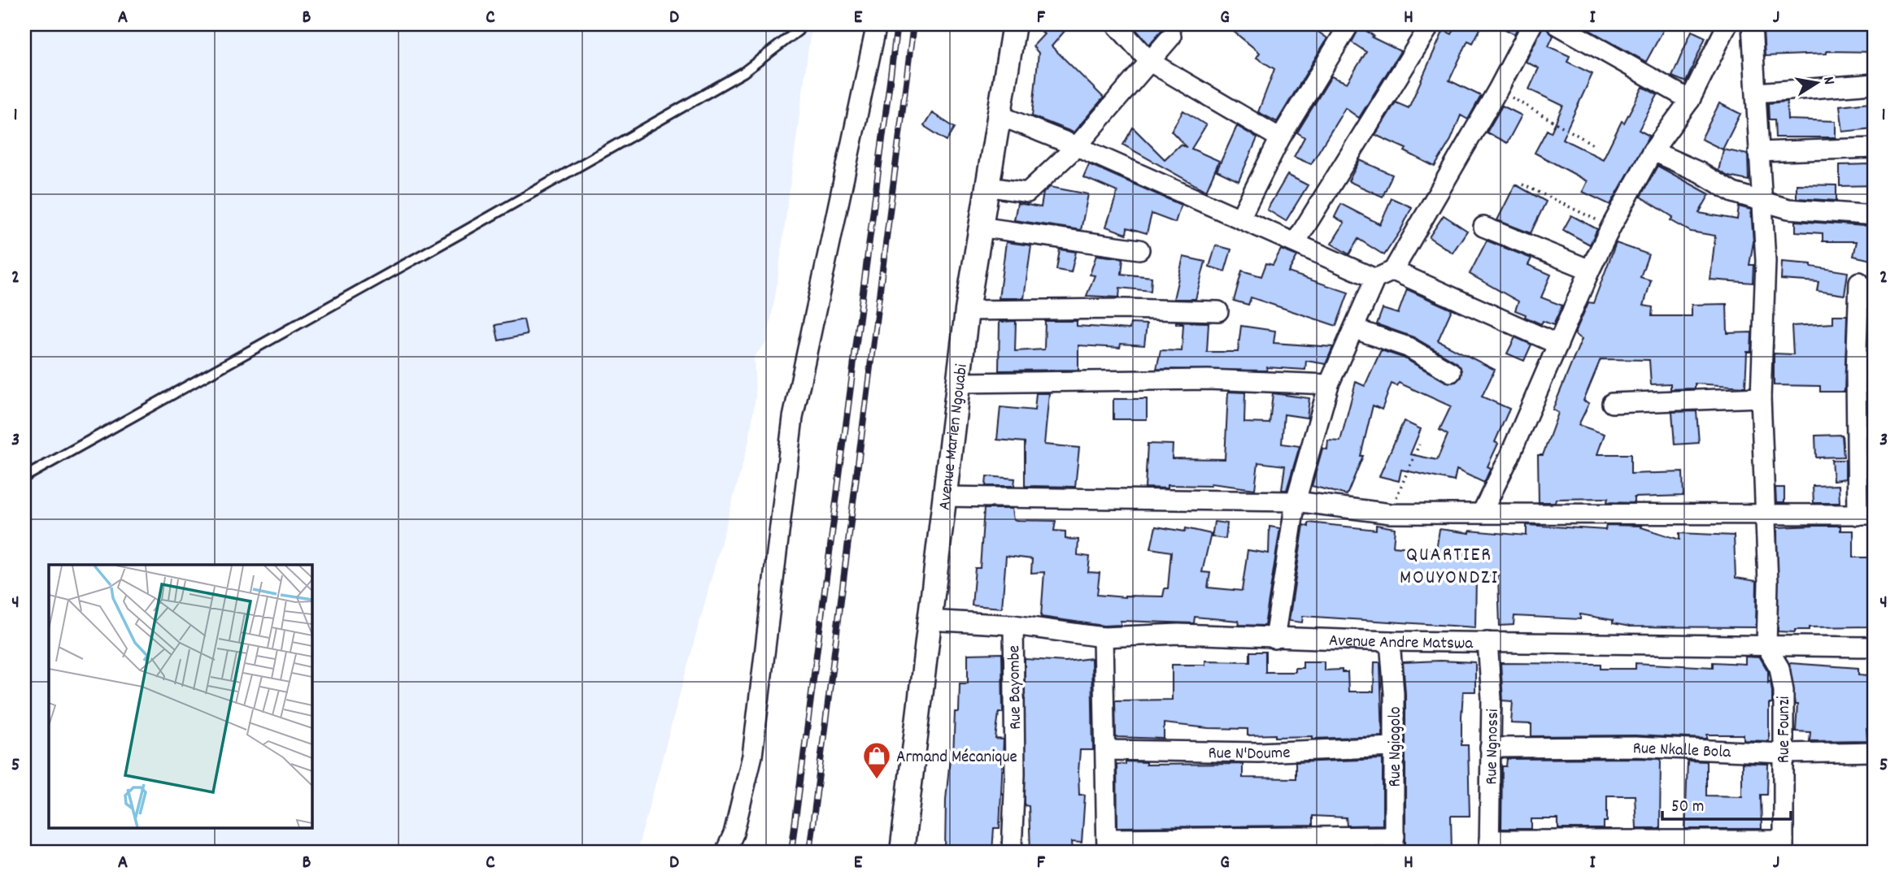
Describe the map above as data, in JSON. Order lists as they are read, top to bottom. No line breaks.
{"streets":{"street":["Avenue Marien Ngouabi","Avenue Andre Matswa","Rue Bayombe","Rue Founzi","Rue Ngiogolo","Rue Ngnossi","Rue Nkalle Bola","Rue N'Doume"]},"crossings":[["Avenue Marien Ngouabi","Avenue Andre Matswa"],["Avenue Andre Matswa","Rue Bayombe"],["Avenue Andre Matswa","Rue Founzi"],["Avenue Andre Matswa","Rue Ngiogolo"],["Avenue Andre Matswa","Rue Ngnossi"],["Rue Founzi","Rue Nkalle Bola"],["Rue Ngiogolo","Rue N'Doume"],["Rue Ngnossi","Rue Nkalle Bola"]],"districts":["QUARTIER MOUYONDZI"],"places":{"shop":["Armand Mécanique"]},"scale_bar":"50 m","north":"right","grid":{"columns":["A","B","C","D","E","F","G","H","I","J"],"rows":["1","2","3","4","5"]}}
